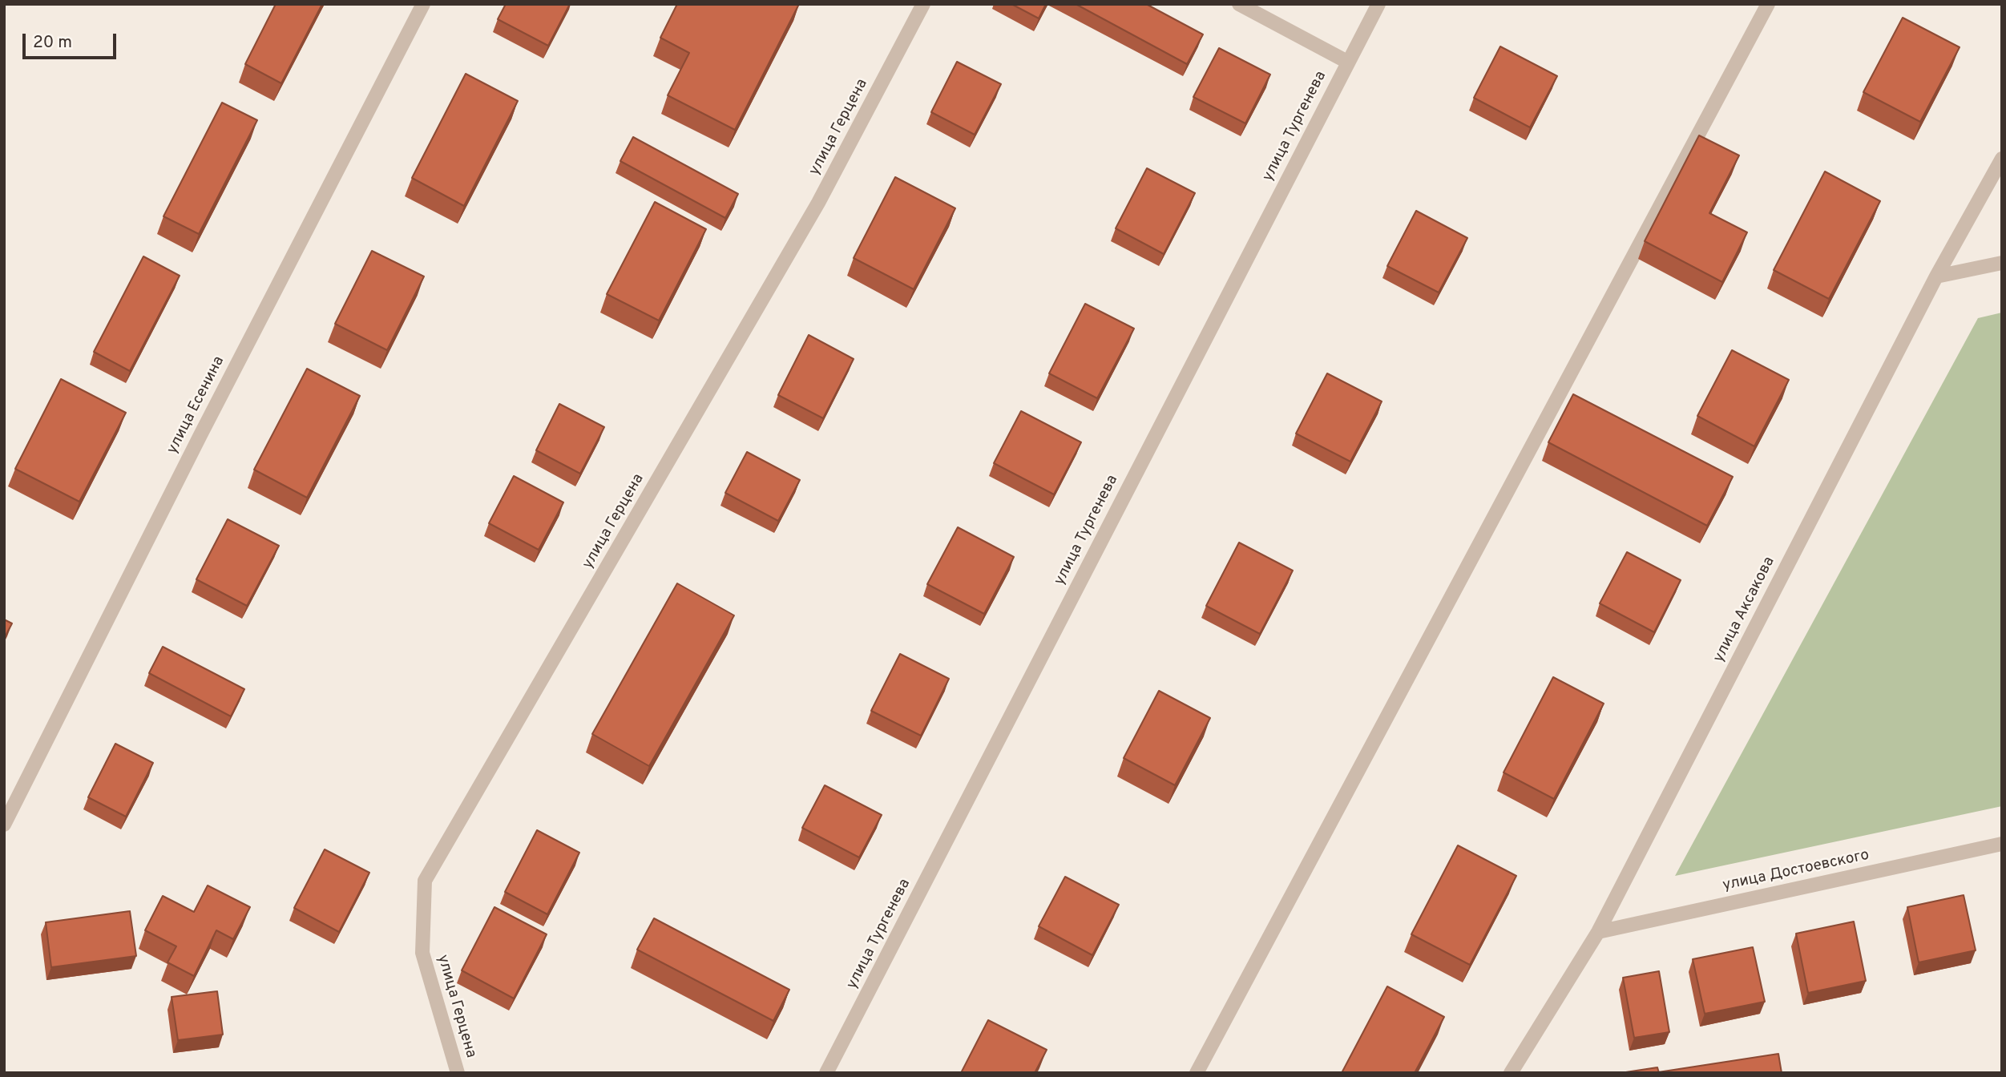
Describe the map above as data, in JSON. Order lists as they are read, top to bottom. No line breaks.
{"streets":{"street":["улица Тургенева","улица Герцена","улица Есенина","улица Аксакова","улица Достоевского"]},"crossings":[["улица Аксакова","улица Достоевского"]],"scale_bar":"20 m"}
